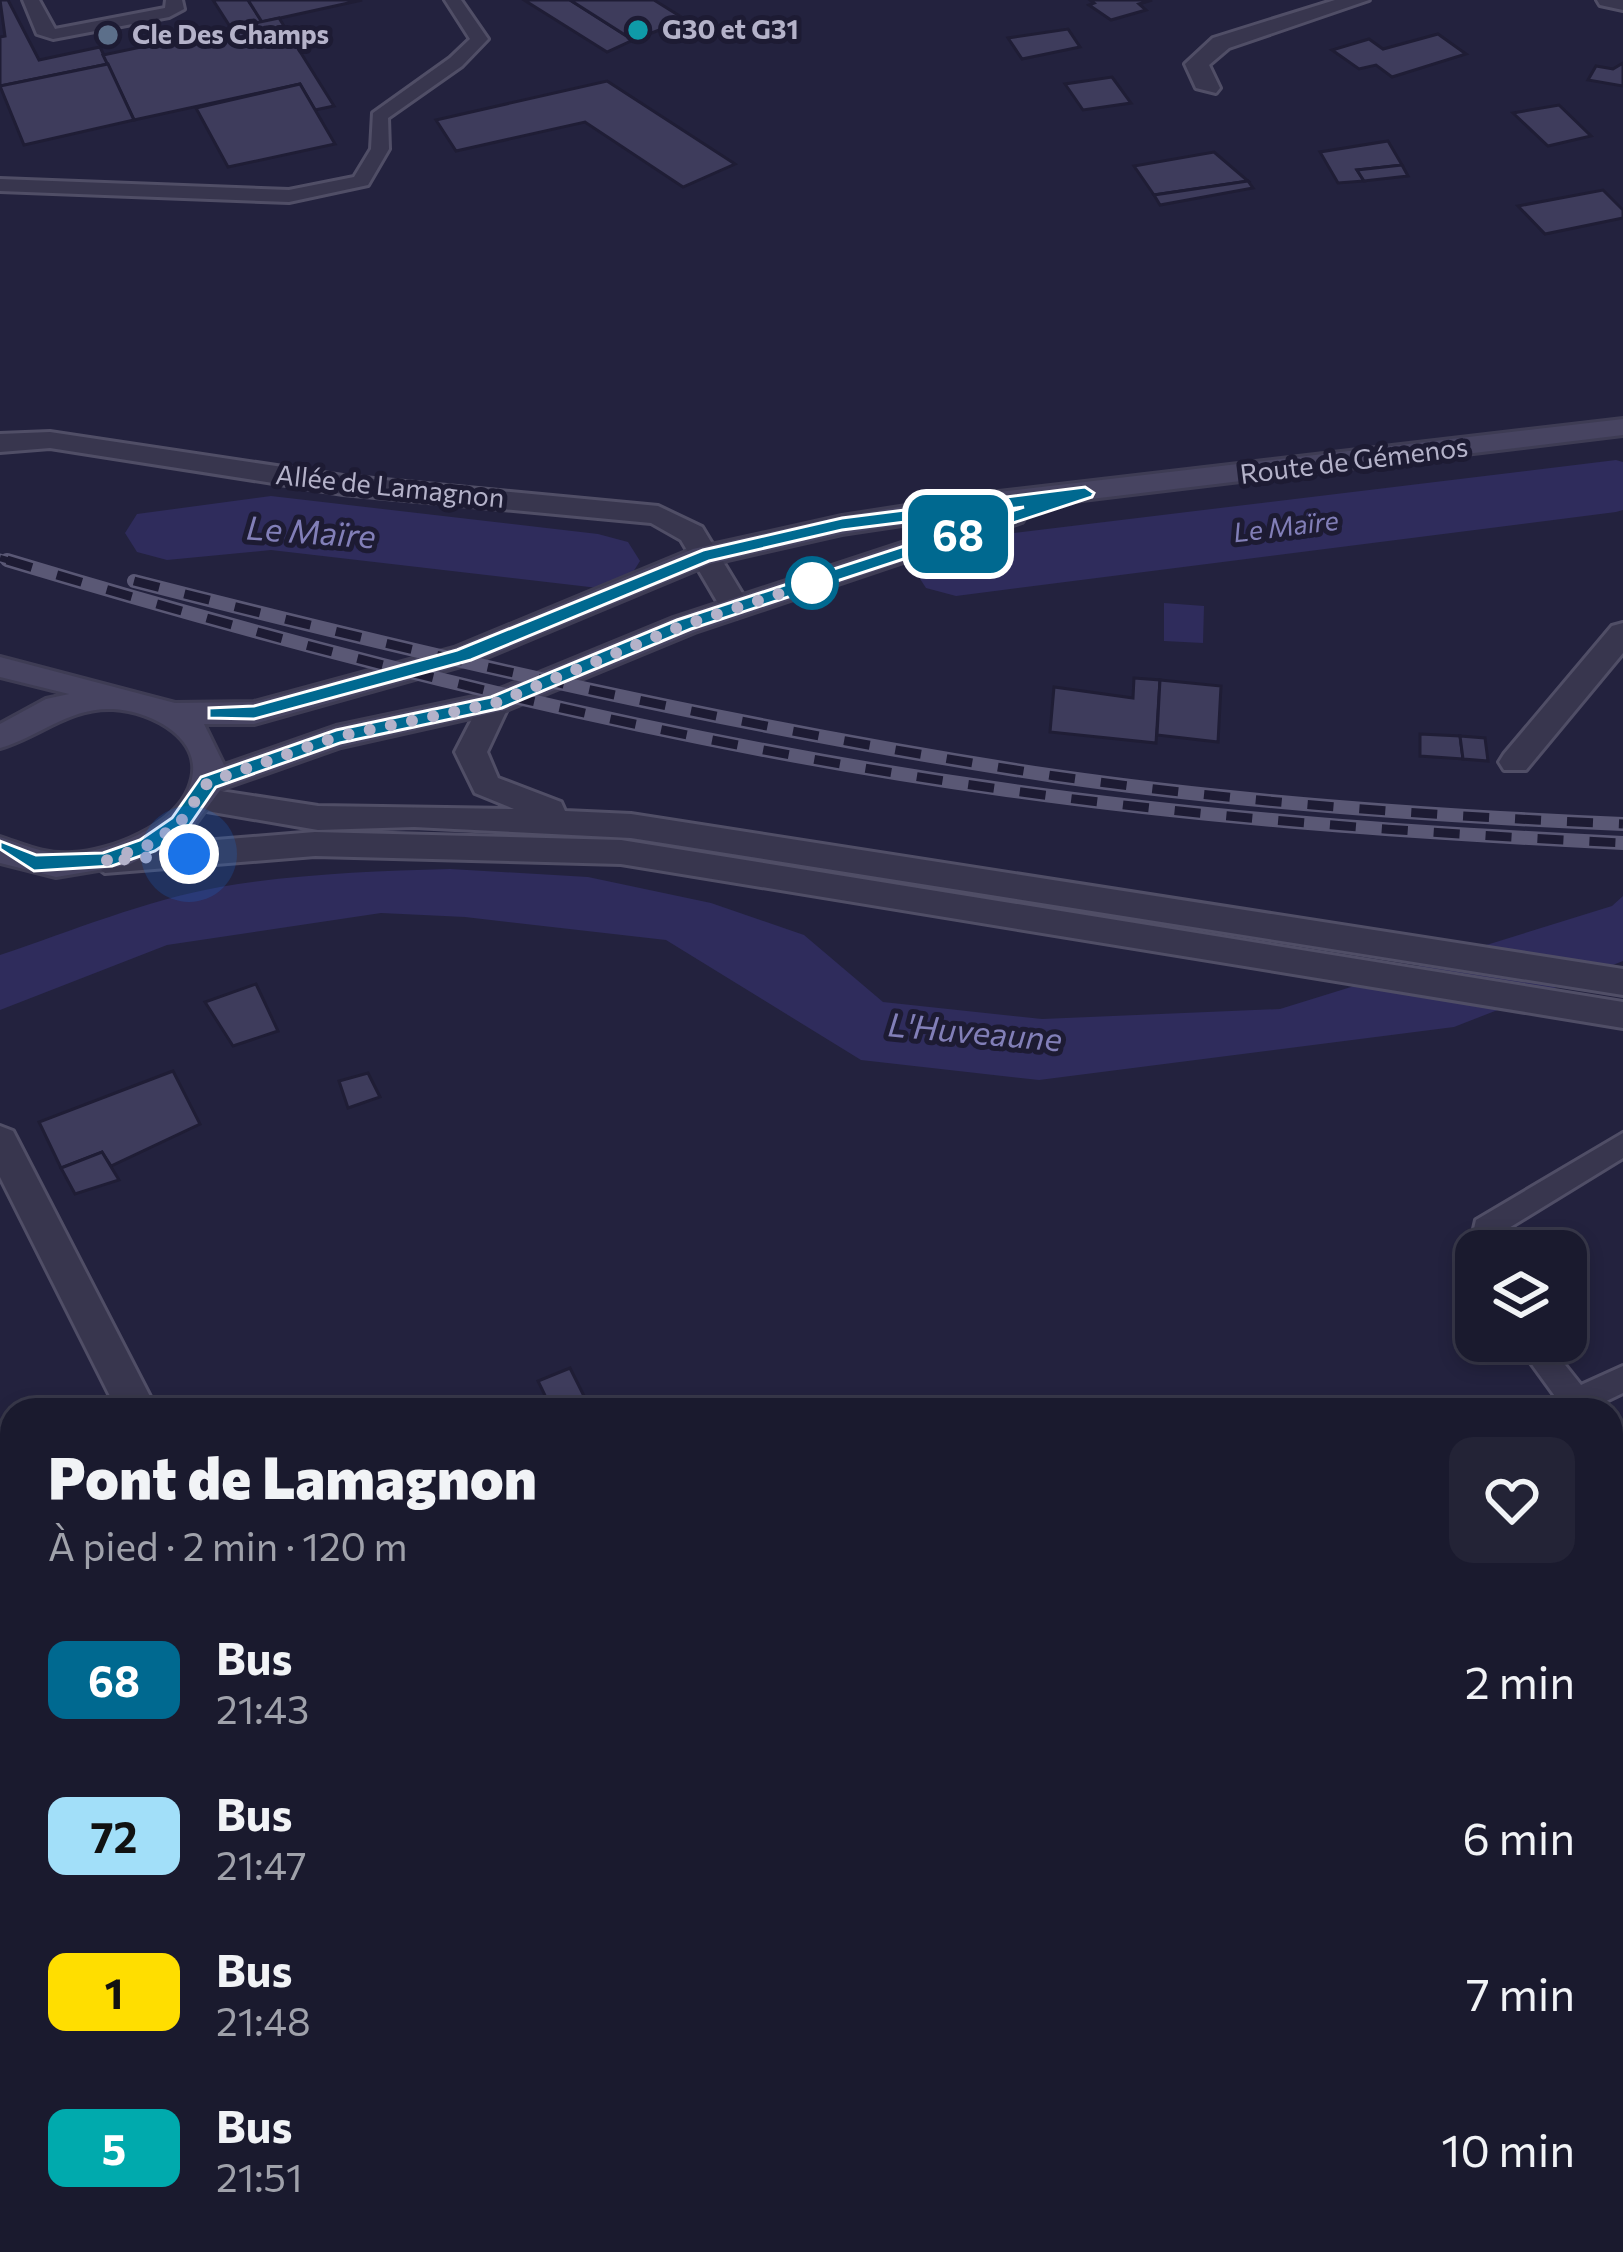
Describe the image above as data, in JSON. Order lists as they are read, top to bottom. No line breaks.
{"streets":{"main road":["Route de Gémenos"],"street":["Allée de Lamagnon"]},"crossings":[["Route de Gémenos","Allée de Lamagnon"]],"water":["Le Maïre","L'Huveaune"],"places":["G30 et G31","Cle Des Champs"],"lines":["bus line 68"],"page":{"on_map":"68","heading":["Pont de Lamagnon","À pied · 2 min · 120 m"],"list":[{"mark":"68","name":"Bus","note":"21:43","value":"2 min"},{"mark":"72","name":"Bus","note":"21:47","value":"6 min"},{"mark":"1","name":"Bus","note":"21:48","value":"7 min"},{"mark":"5","name":"Bus","note":"21:51","value":"10 min"}]}}
